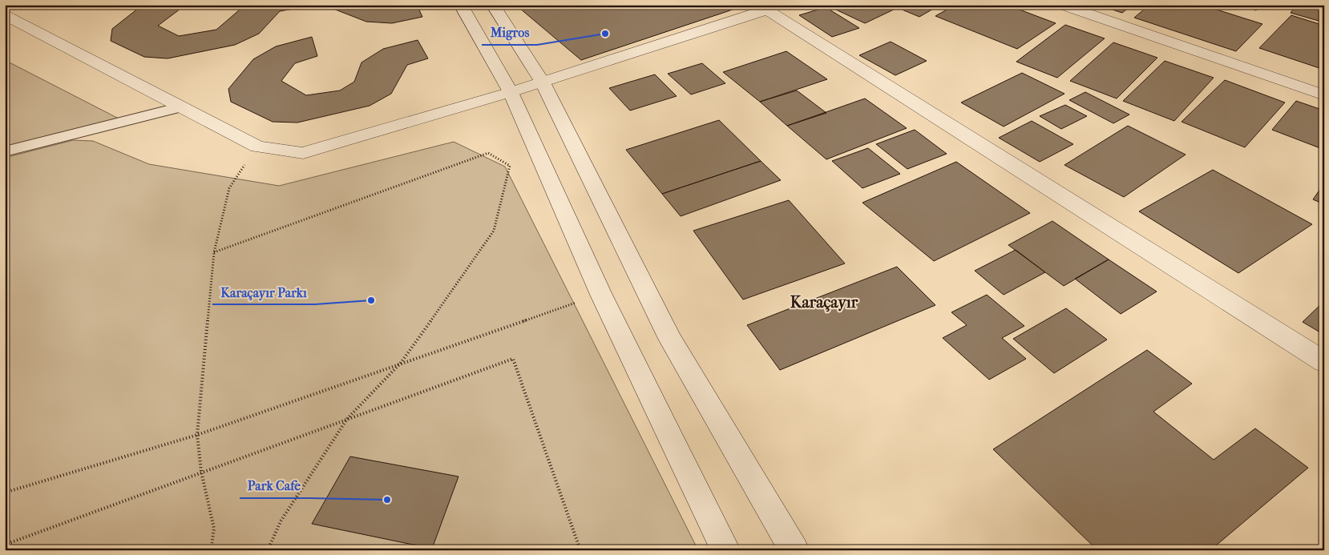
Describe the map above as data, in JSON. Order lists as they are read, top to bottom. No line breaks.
{"districts":["Karaçayır"],"places":["Migros","Karaçayır Parkı","Park Cafe"]}
